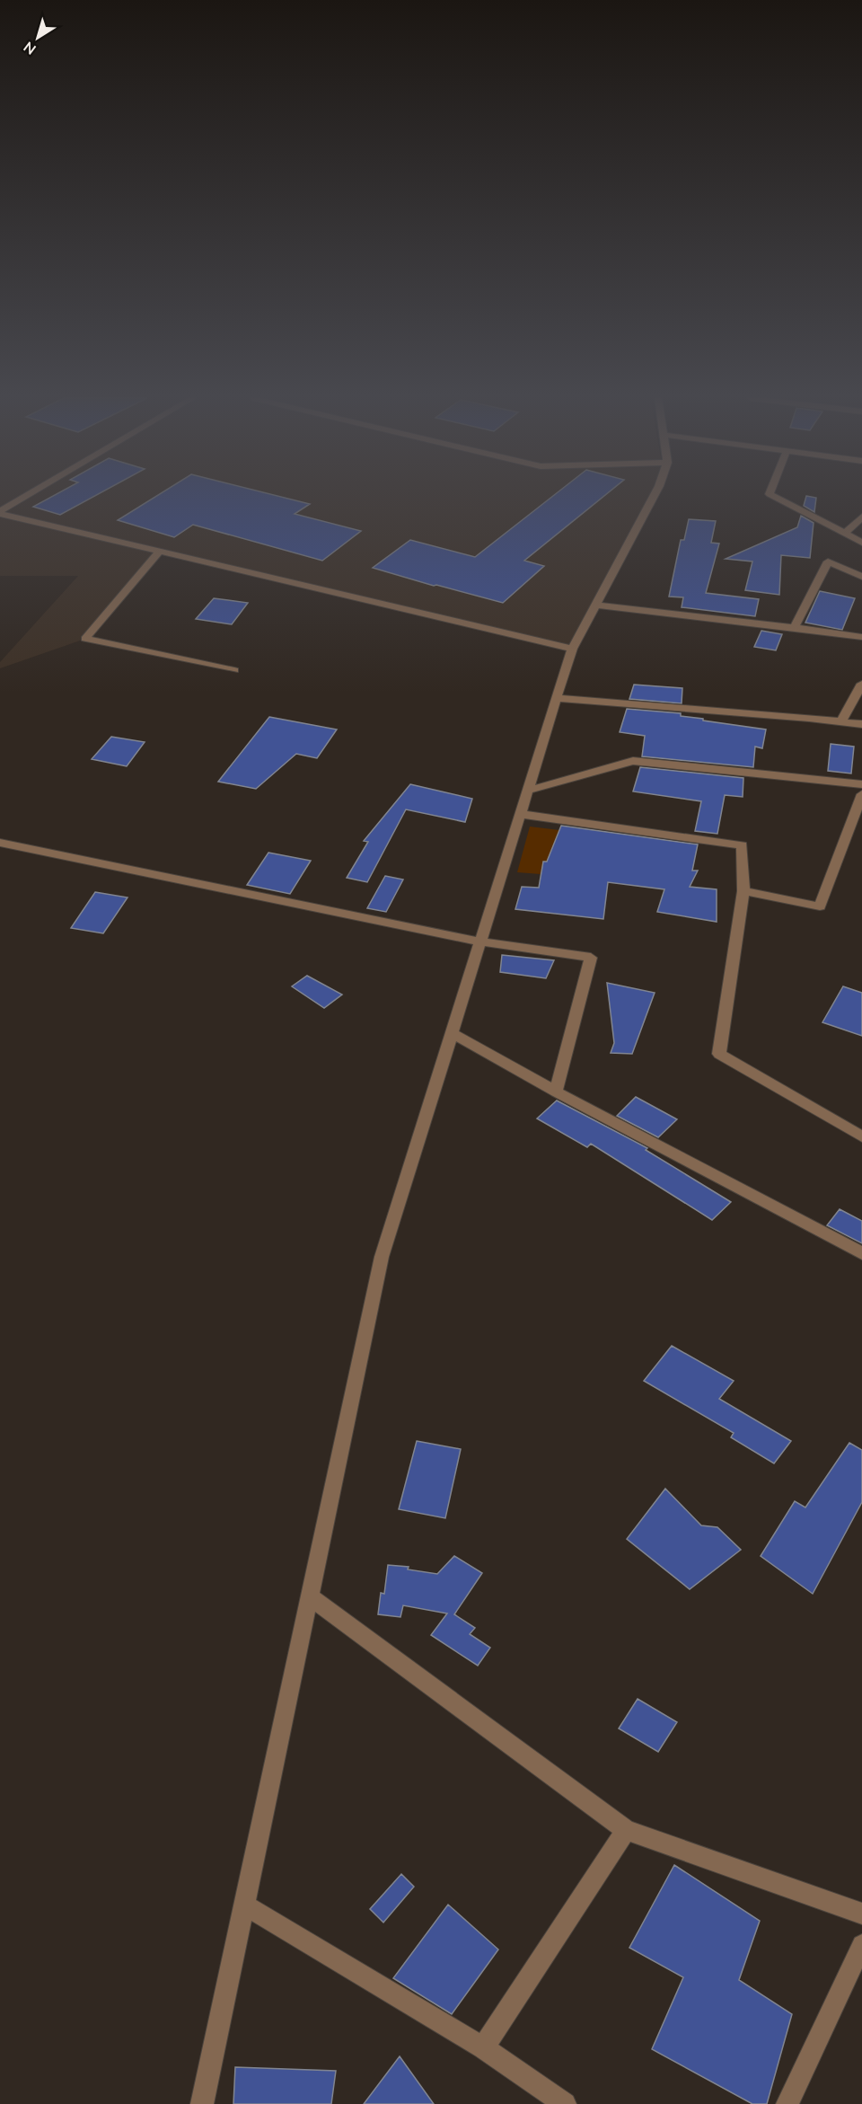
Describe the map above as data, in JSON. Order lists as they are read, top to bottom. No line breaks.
{"north":"bottom left"}
